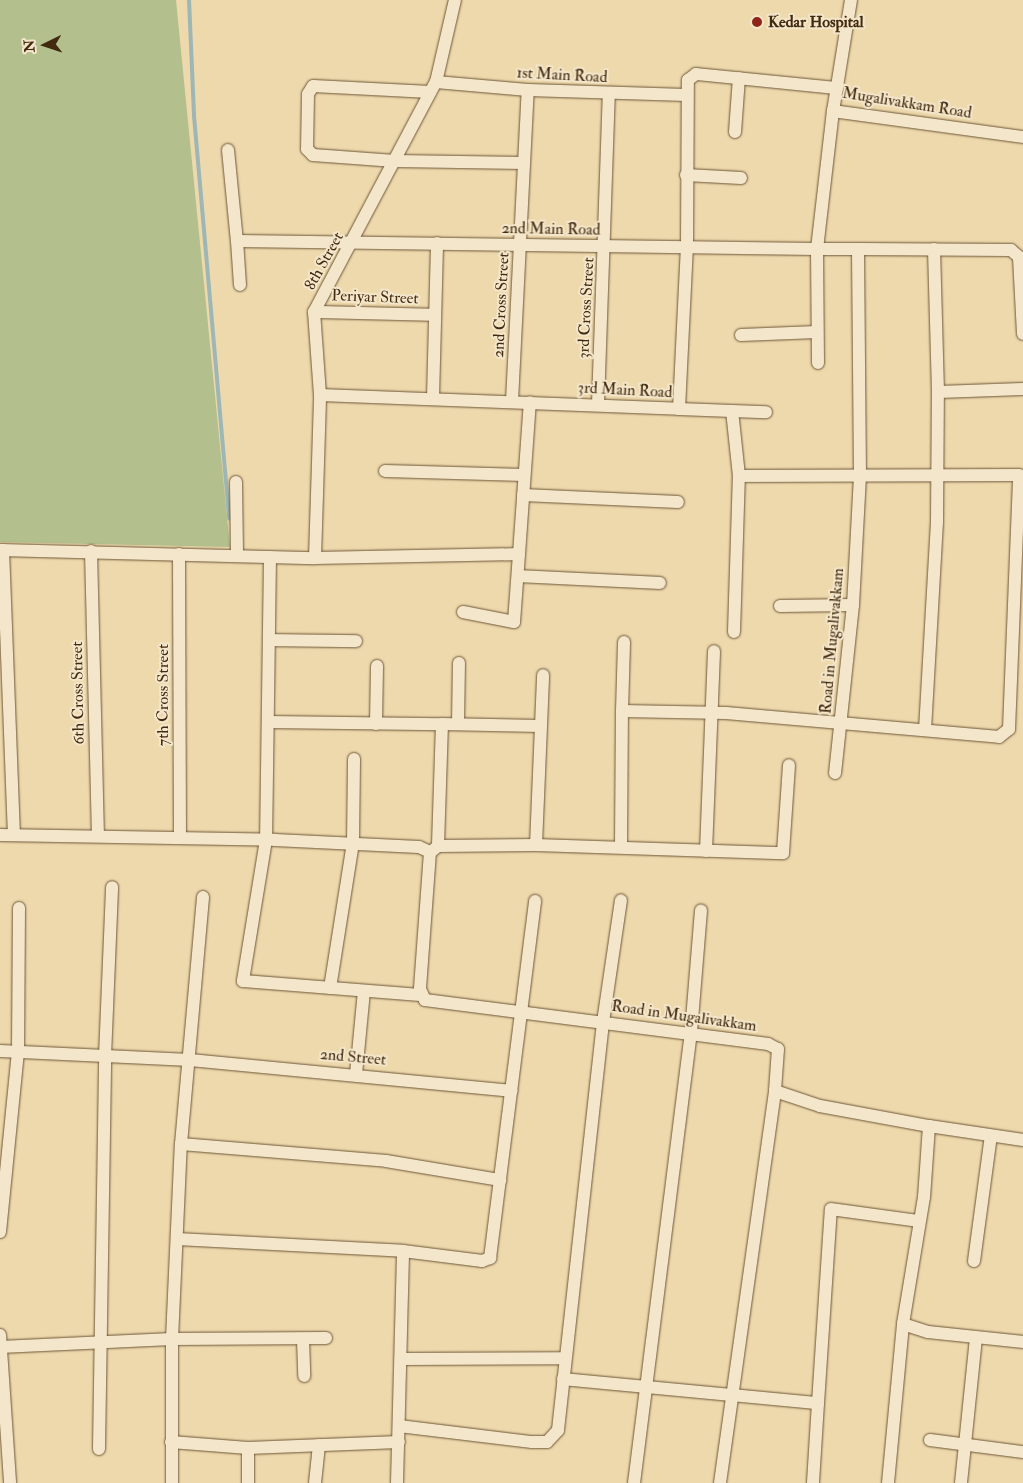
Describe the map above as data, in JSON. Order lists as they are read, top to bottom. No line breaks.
{"streets":{"street":["1st Main Road","Mugalivakkam Road","2nd Main Road","8th Street","Periyar Street","2nd Cross Street","3rd Cross Street","3rd Main Road","Road in Mugalivakkam","6th Cross Street","7th Cross Street","2nd Street"]},"crossings":[["1st Main Road","8th Street"],["1st Main Road","2nd Cross Street"],["1st Main Road","3rd Cross Street"],["1st Main Road","3rd Main Road"],["2nd Main Road","8th Street"],["2nd Main Road","2nd Cross Street"],["2nd Main Road","3rd Cross Street"],["2nd Main Road","3rd Main Road"],["8th Street","Periyar Street"],["8th Street","3rd Main Road"],["2nd Cross Street","3rd Main Road"],["3rd Cross Street","3rd Main Road"]],"places":["Kedar Hospital"],"north":"left"}
